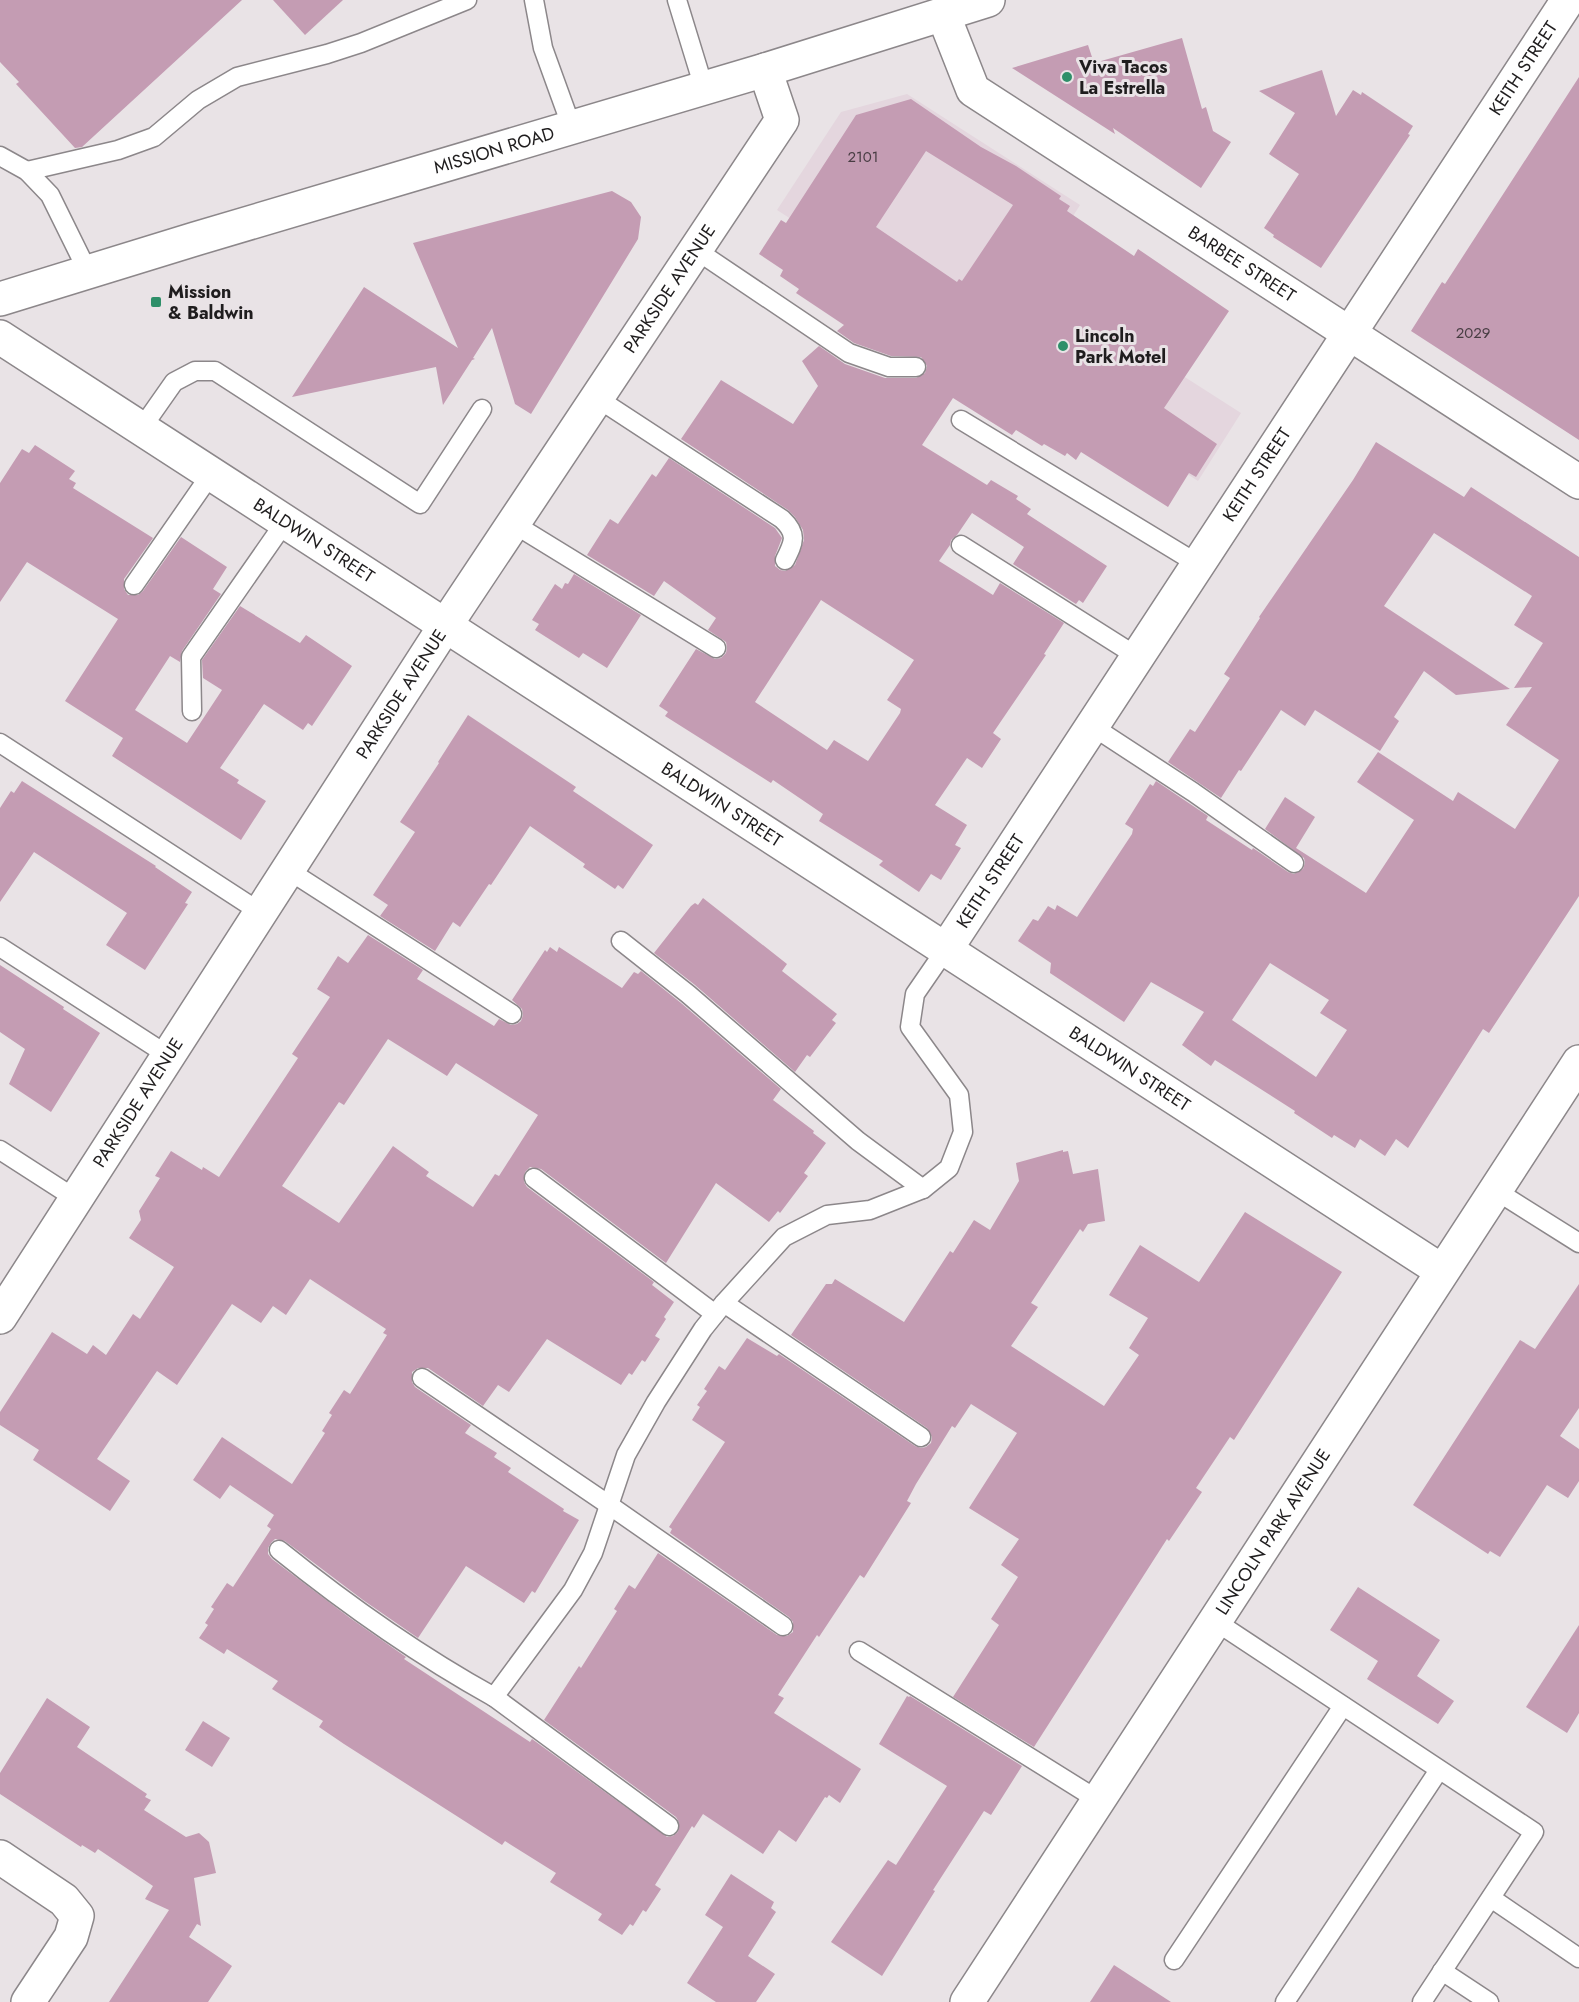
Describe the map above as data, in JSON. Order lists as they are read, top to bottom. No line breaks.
{"streets":{"street":["KEITH STREET","MISSION ROAD","BARBEE STREET","PARKSIDE AVENUE","BALDWIN STREET","LINCOLN PARK AVENUE"]},"crossings":[["KEITH STREET","BARBEE STREET"],["KEITH STREET","BALDWIN STREET"],["MISSION ROAD","BARBEE STREET"],["MISSION ROAD","PARKSIDE AVENUE"],["PARKSIDE AVENUE","BALDWIN STREET"],["BALDWIN STREET","LINCOLN PARK AVENUE"]],"places":{"other":["Viva Tacos La Estrella","Lincoln Park Motel"],"transit":["Mission & Baldwin"]},"house_numbers":["2101","2029"]}
